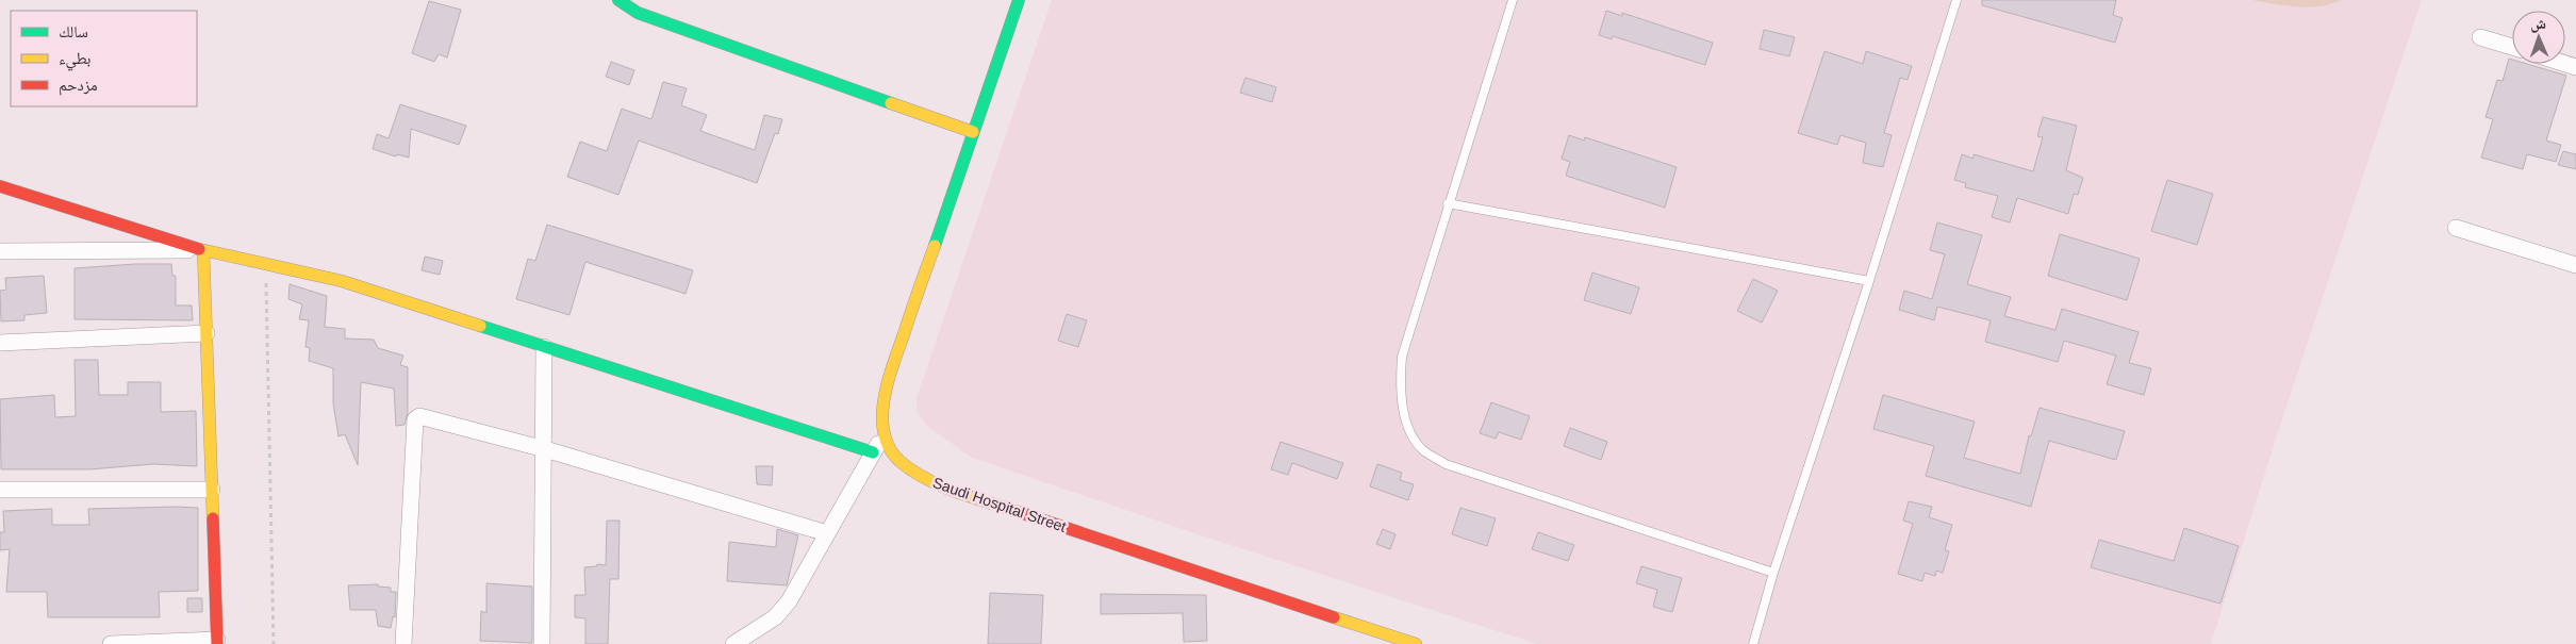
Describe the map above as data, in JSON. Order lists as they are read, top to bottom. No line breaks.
{"streets":{"street":["Saudi Hospital Street"]},"legend":["سالك","بطيء","مزدحم"],"north":"top"}
